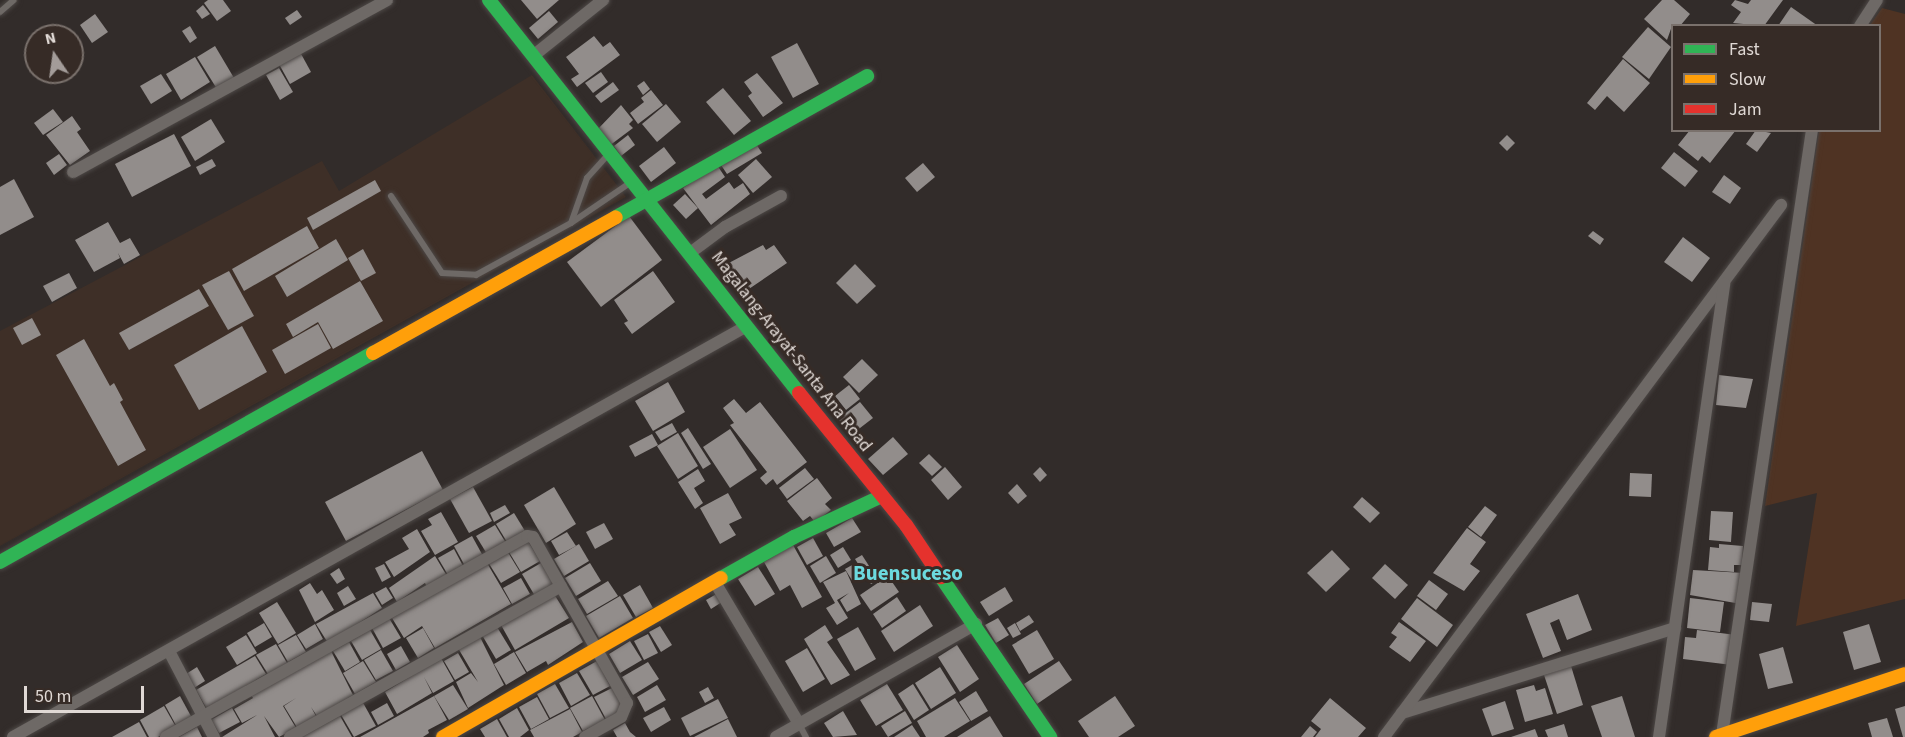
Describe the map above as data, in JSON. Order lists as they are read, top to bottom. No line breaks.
{"streets":{"street":["Magalang-Arayat-Santa Ana Road"]},"districts":["Buensuceso"],"legend":["Fast","Slow","Jam"],"scale_bar":"50 m","north":"top"}
